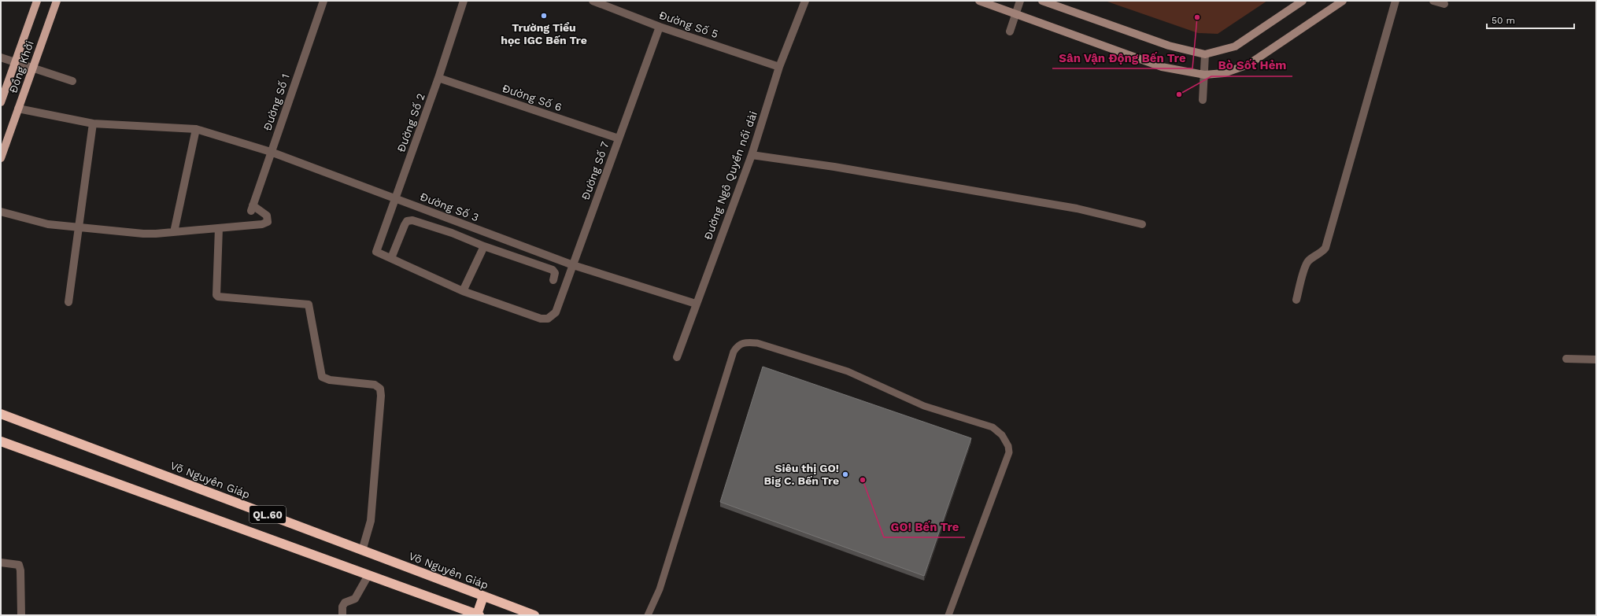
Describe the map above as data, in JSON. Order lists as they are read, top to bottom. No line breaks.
{"streets":{"highway":["Võ Nguyên Giáp","QL.60"],"main road":["Đồng Khởi"],"street":["Đường Số 5","Đường Số 6","Đường Số 1","Đường Số 2","Đường Số 7","Đường Ngô Quyền nối dài","Đường Số 3"]},"crossings":[["Đường Số 5","Đường Số 7"],["Đường Số 5","Đường Ngô Quyền nối dài"],["Đồng Khởi","Đường Số 3"],["Đường Số 6","Đường Số 2"],["Đường Số 6","Đường Số 7"],["Đường Số 1","Đường Số 3"],["Đường Số 2","Đường Số 3"],["Đường Số 7","Đường Số 3"],["Đường Ngô Quyền nối dài","Đường Số 3"]],"places":["Trường Tiểu học IGC Bến Tre","Sân Vận Động Bến Tre","Bò Sốt Hẻm","Siêu thị GO! Big C. Bến Tre","GO! Bến Tre"],"scale_bar":"50 m"}
